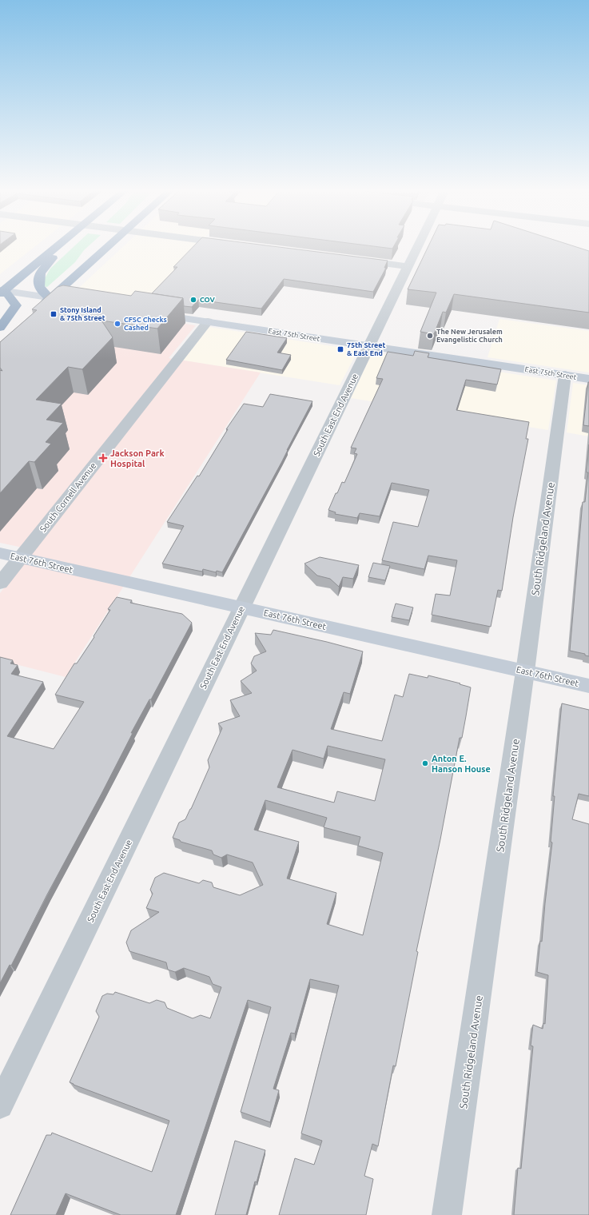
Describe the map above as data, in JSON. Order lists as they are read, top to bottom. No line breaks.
{"streets":{"main road":["East 75th Street","East 76th Street"],"street":["South East End Avenue","South Cornell Avenue","South Ridgeland Avenue"]},"crossings":[["East 75th Street","South East End Avenue"],["East 75th Street","South Cornell Avenue"],["East 75th Street","South Ridgeland Avenue"],["South East End Avenue","East 76th Street"],["South Cornell Avenue","East 76th Street"],["South Ridgeland Avenue","East 76th Street"]],"places":{"other":["COV","CFSC Checks Cashed","The New Jerusalem Evangelistic Church","Anton E. Hanson House"],"transit":["Stony Island & 75th Street","75th Street & East End"],"health":["Jackson Park Hospital"]}}
